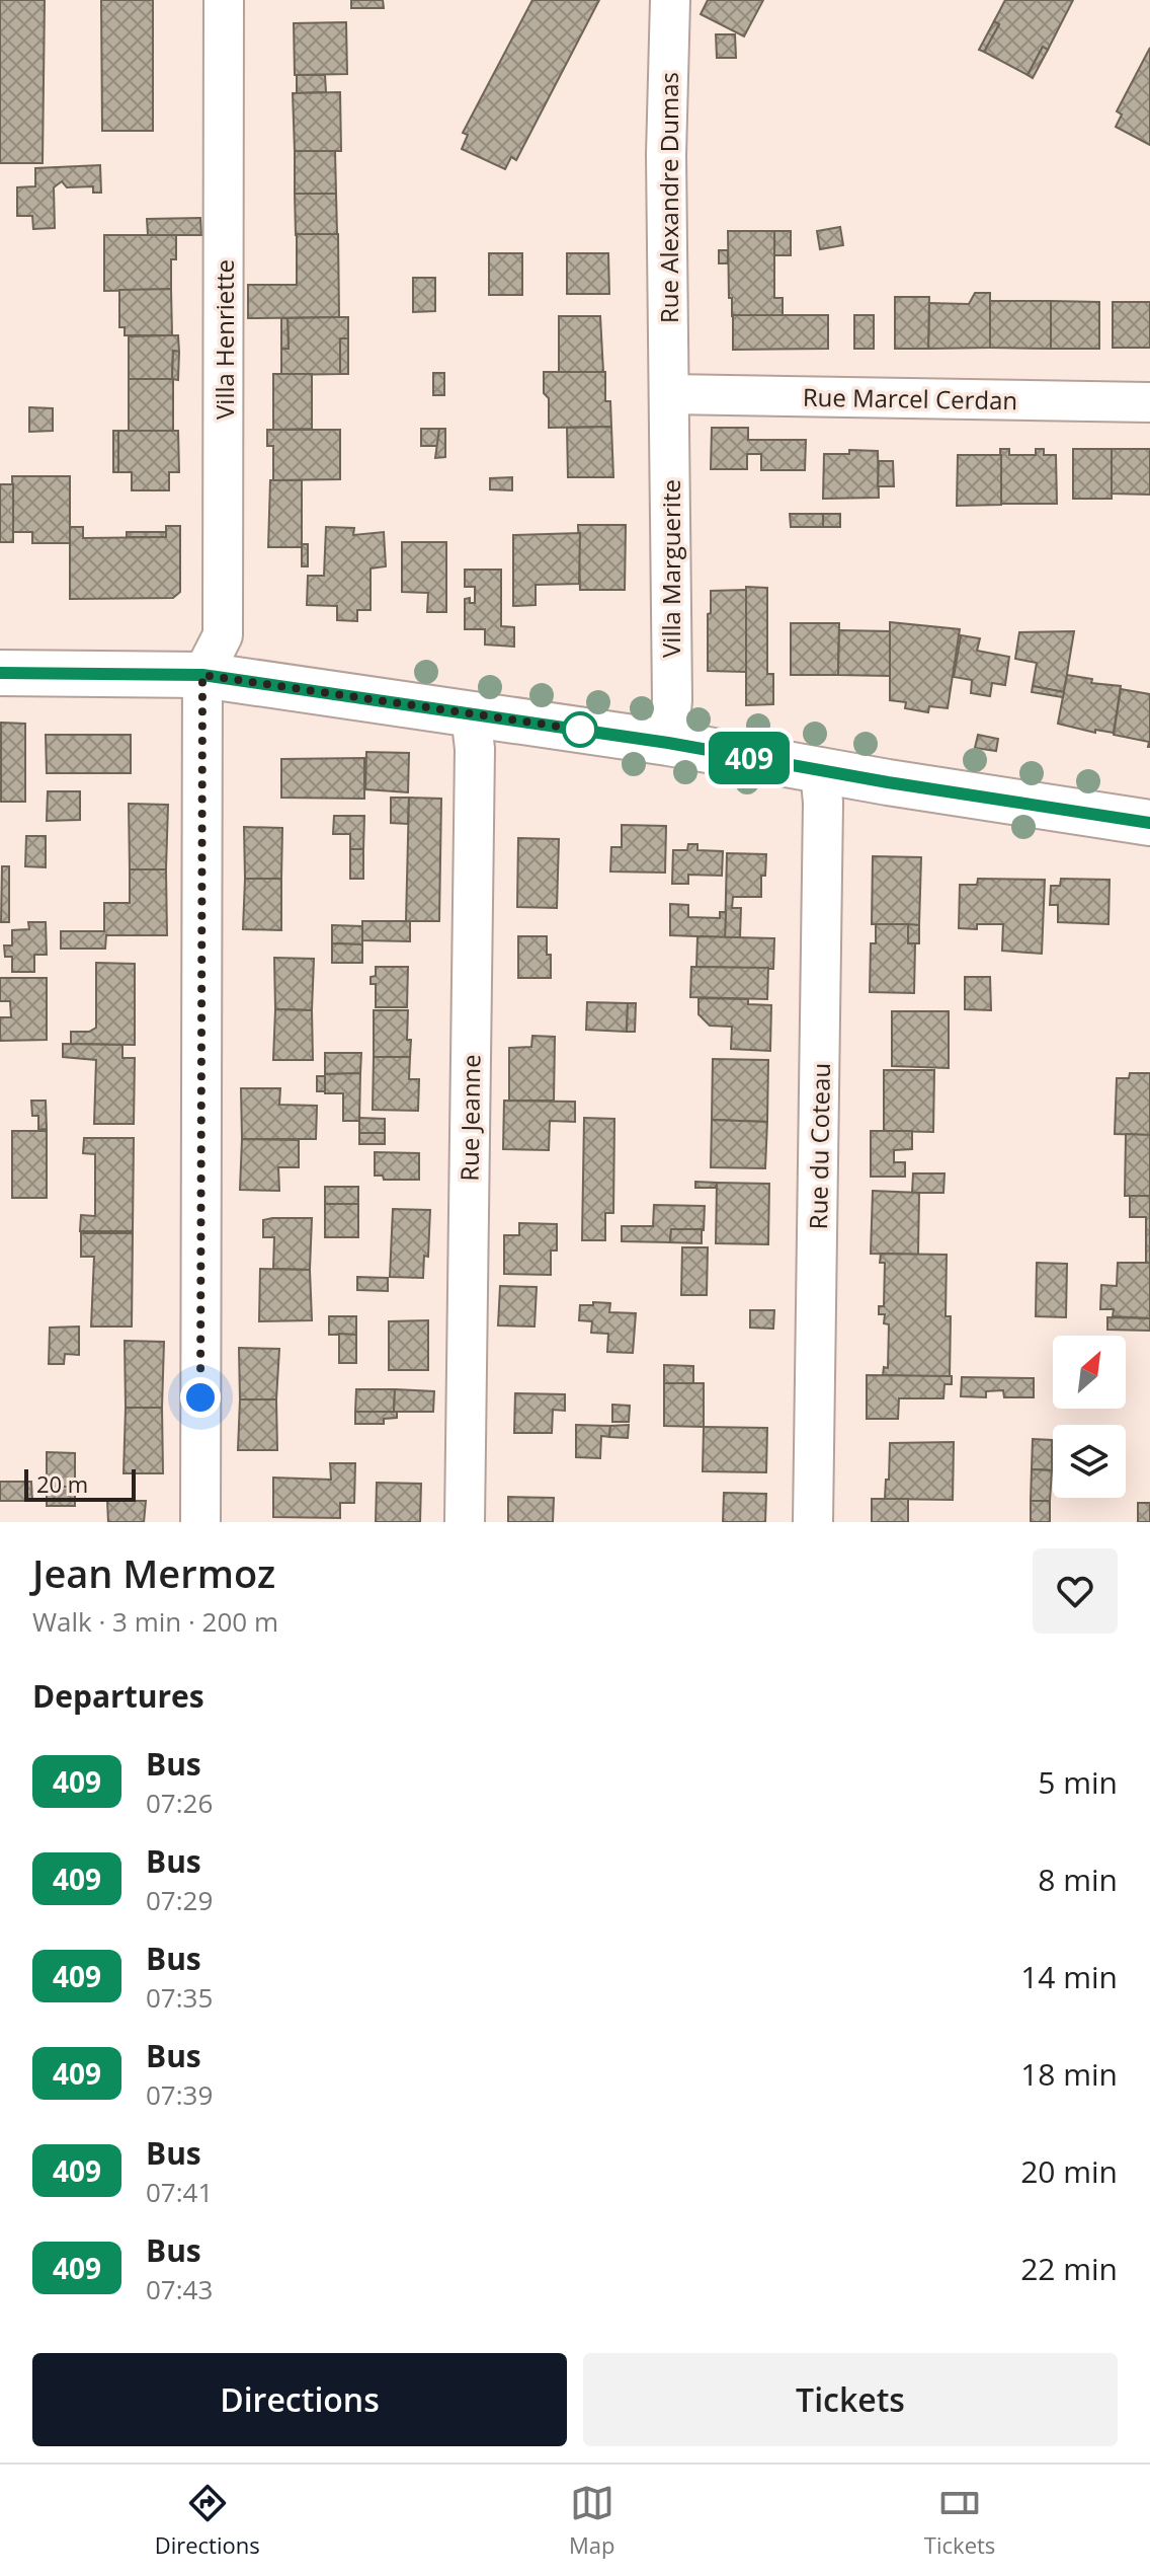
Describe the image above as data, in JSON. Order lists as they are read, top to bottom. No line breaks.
{"streets":{"street":["Rue Alexandre Dumas","Villa Henriette","Rue Marcel Cerdan","Villa Marguerite","Rue Jeanne","Rue du Coteau"]},"crossings":[["Rue Alexandre Dumas","Rue Marcel Cerdan"],["Rue Alexandre Dumas","Villa Marguerite"],["Rue Marcel Cerdan","Villa Marguerite"]],"lines":["bus line 409"],"scale_bar":"20 m","north":"top right","page":{"on_map":"409","scale":"20 m","heading":[["Jean Mermoz","Walk · 3 min · 200 m"],"Departures"],"list":[{"mark":"409","name":"Bus","note":"07:26","value":"5 min"},{"mark":"409","name":"Bus","note":"07:29","value":"8 min"},{"mark":"409","name":"Bus","note":"07:35","value":"14 min"},{"mark":"409","name":"Bus","note":"07:39","value":"18 min"},{"mark":"409","name":"Bus","note":"07:41","value":"20 min"},{"mark":"409","name":"Bus","note":"07:43","value":"22 min"}],"buttons":["Directions","Tickets"],"tabs":["Directions","Map","Tickets"]}}
